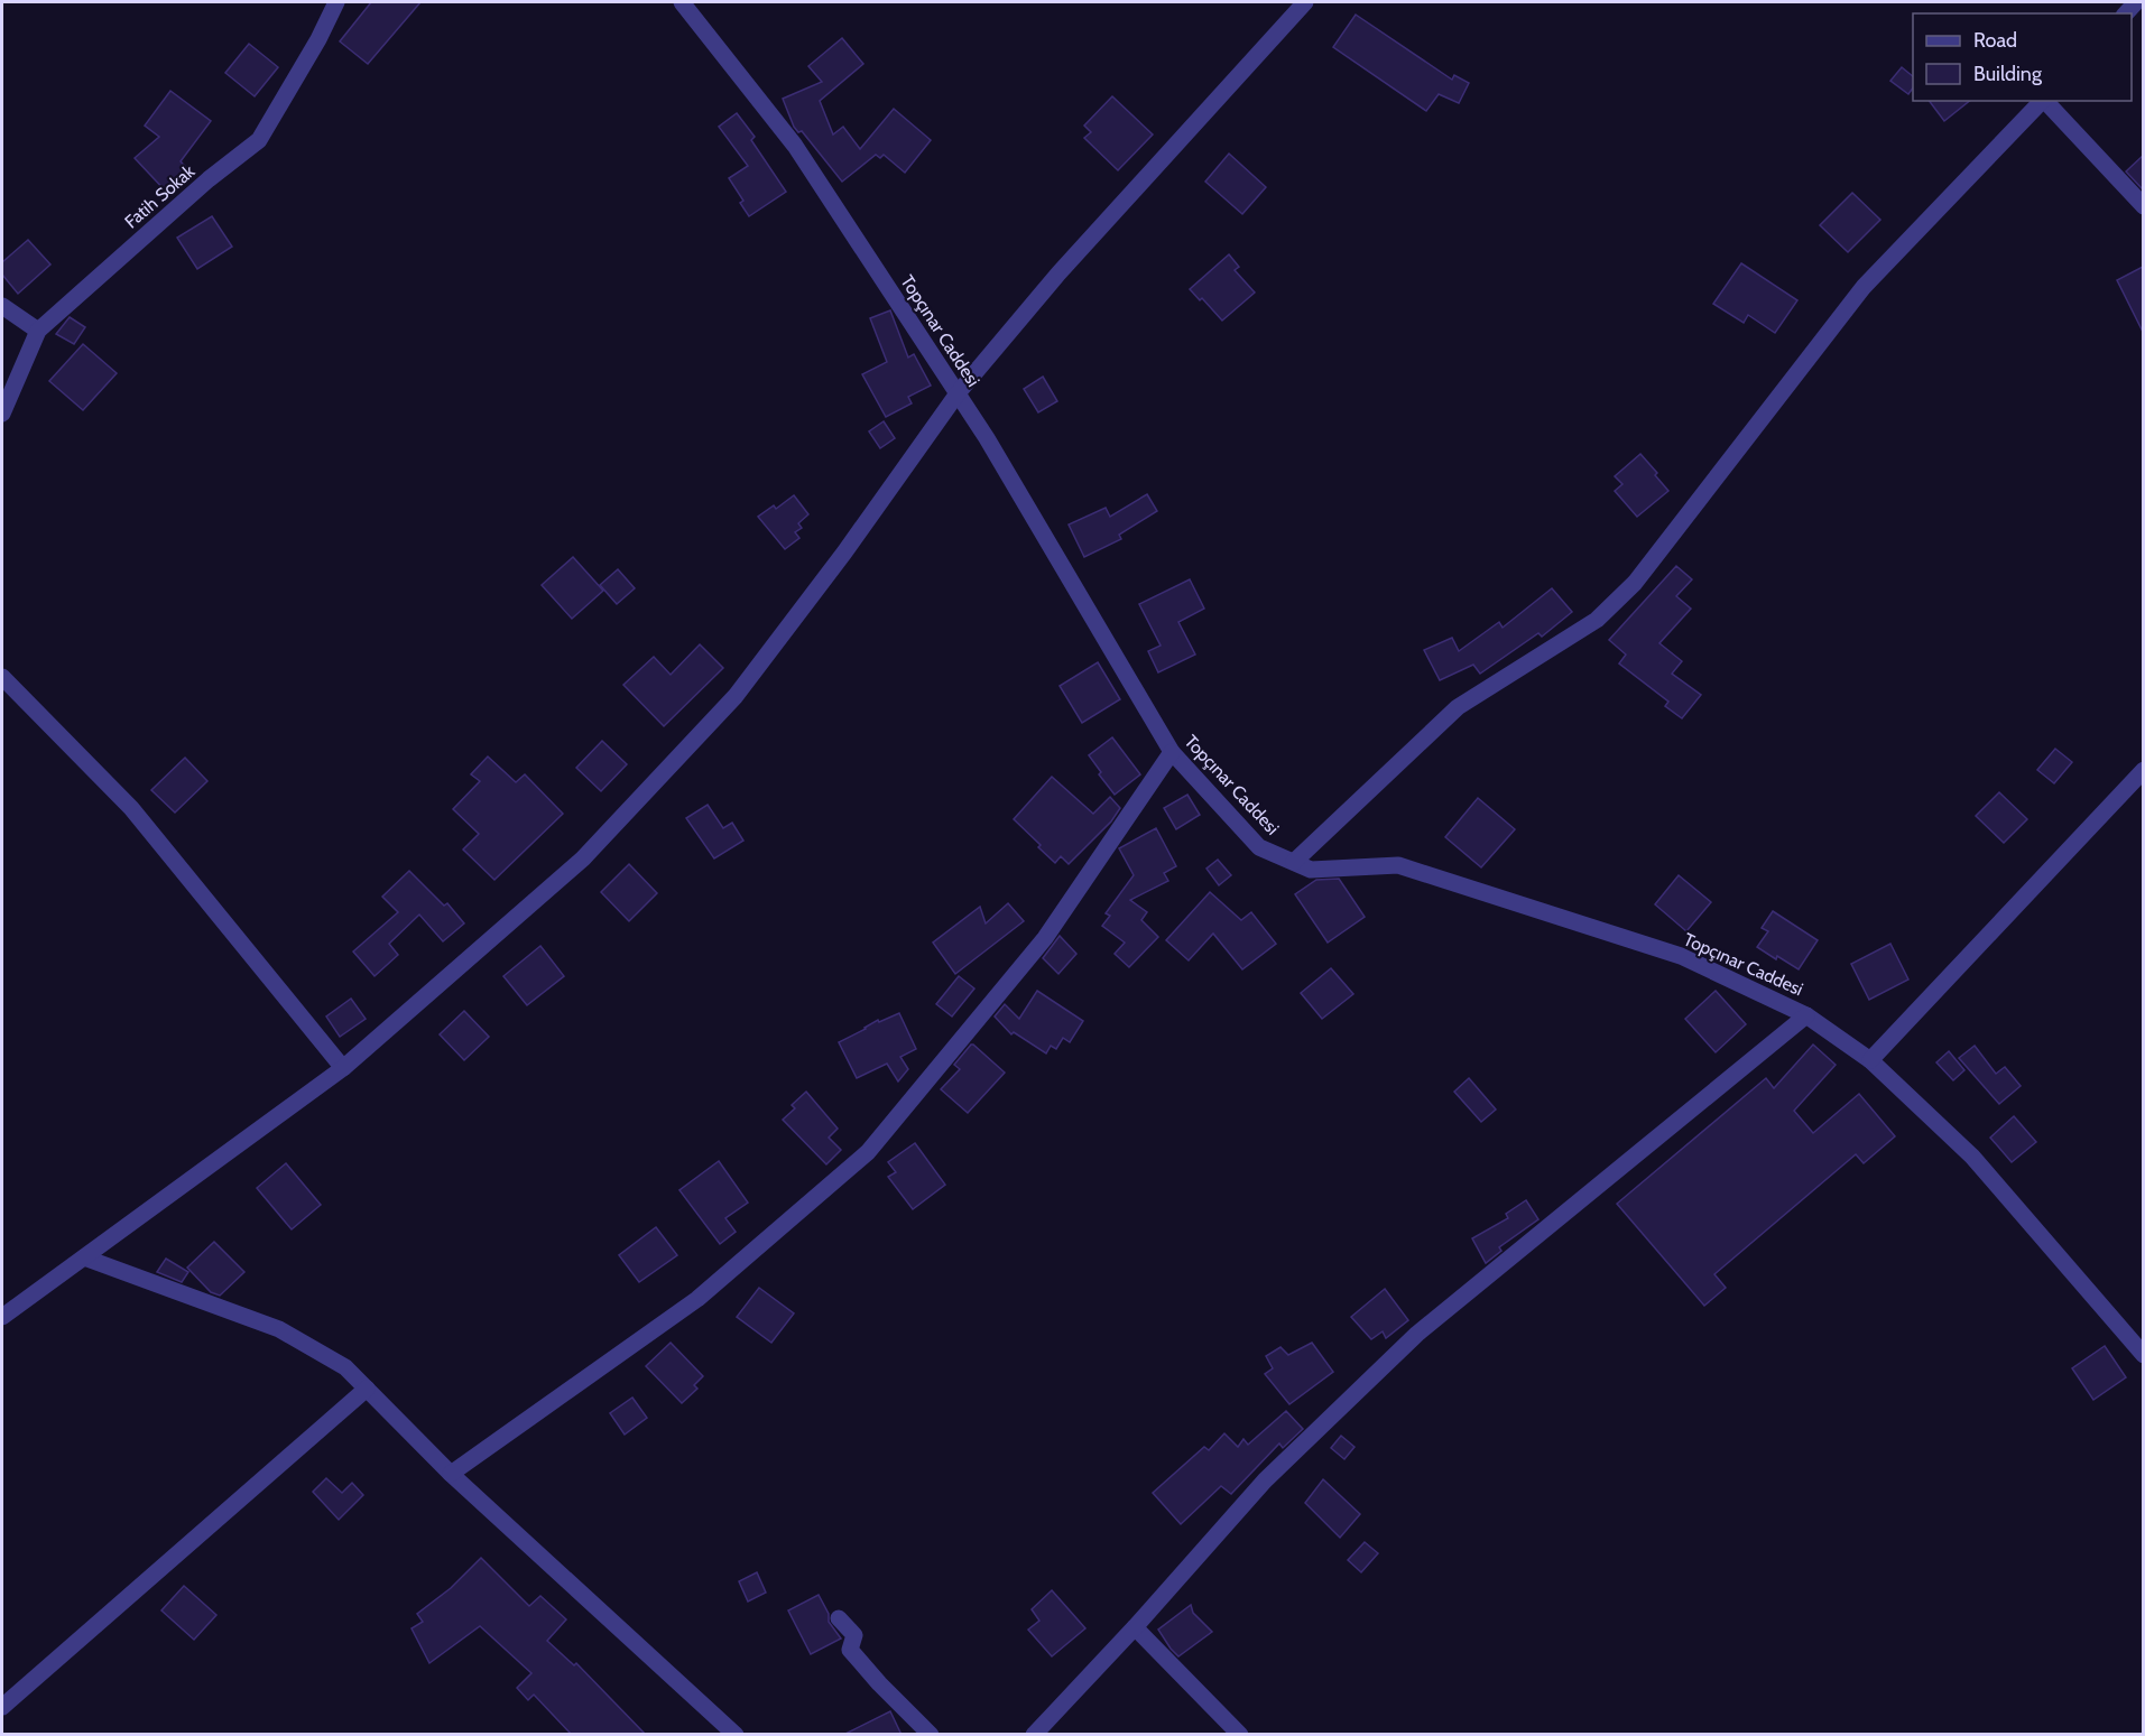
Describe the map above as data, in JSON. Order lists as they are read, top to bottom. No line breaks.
{"streets":{"street":["Fatih Sokak","Topçınar Caddesi"]},"legend":["Road","Building"]}
